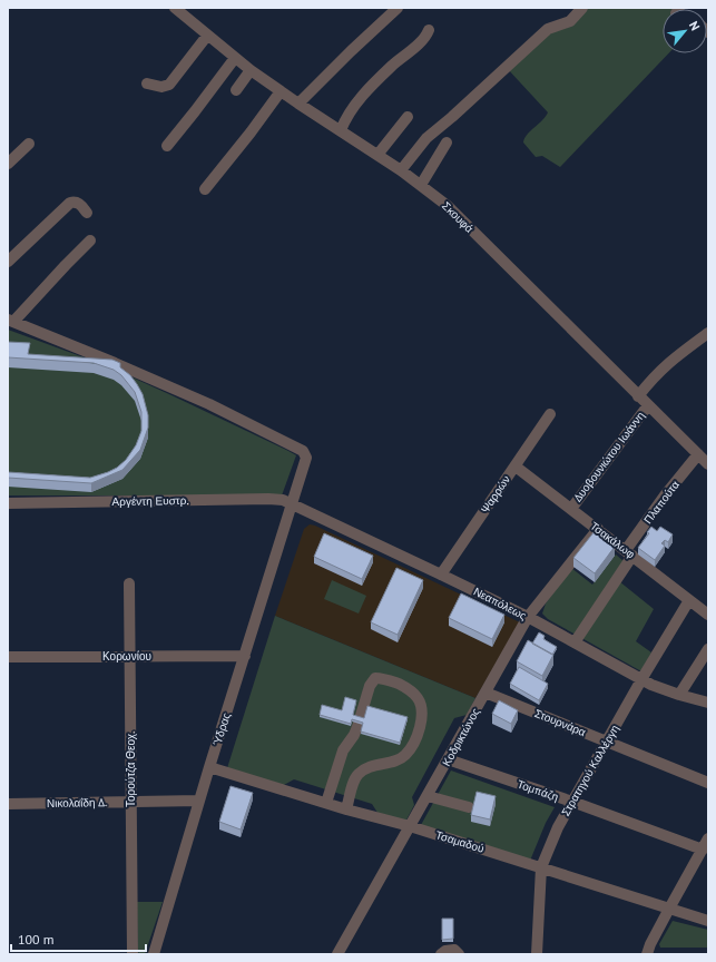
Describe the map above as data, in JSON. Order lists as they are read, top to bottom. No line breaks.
{"streets":{"street":["Σκουφά","Δυοβουνιώτου Ιωάννη","Ψαρρών","Αργέντη Ευστρ.","Πλαπούτα","Τσακάλωφ","Νεαπόλεως","Κορωνίου","Στουρνάρα","Ύδρας","Κοδρικτώνος","Τορούτζα Θεοχ.","Στρατηγού Καλλέργη","Τομπάζη","Νικολαΐδη Δ.","Τσαμαδού"]},"crossings":[["Σκουφά","Δυοβουνιώτου Ιωάννη"],["Σκουφά","Πλαπούτα"],["Δυοβουνιώτου Ιωάννη","Τσακάλωφ"],["Ψαρρών","Τσακάλωφ"],["Ψαρρών","Νεαπόλεως"],["Αργέντη Ευστρ.","Νεαπόλεως"],["Αργέντη Ευστρ.","Ύδρας"],["Πλαπούτα","Τσακάλωφ"],["Πλαπούτα","Νεαπόλεως"],["Τσακάλωφ","Κοδρικτώνος"],["Τσακάλωφ","Στρατηγού Καλλέργη"],["Νεαπόλεως","Ύδρας"],["Νεαπόλεως","Κοδρικτώνος"],["Νεαπόλεως","Στρατηγού Καλλέργη"],["Κορωνίου","Ύδρας"],["Κορωνίου","Τορούτζα Θεοχ."],["Στουρνάρα","Κοδρικτώνος"],["Στουρνάρα","Στρατηγού Καλλέργη"],["Ύδρας","Νικολαΐδη Δ."],["Ύδρας","Τσαμαδού"],["Κοδρικτώνος","Τομπάζη"],["Κοδρικτώνος","Τσαμαδού"],["Τορούτζα Θεοχ.","Νικολαΐδη Δ."],["Στρατηγού Καλλέργη","Τομπάζη"],["Στρατηγού Καλλέργη","Τσαμαδού"]],"scale_bar":"100 m","north":"top right"}
